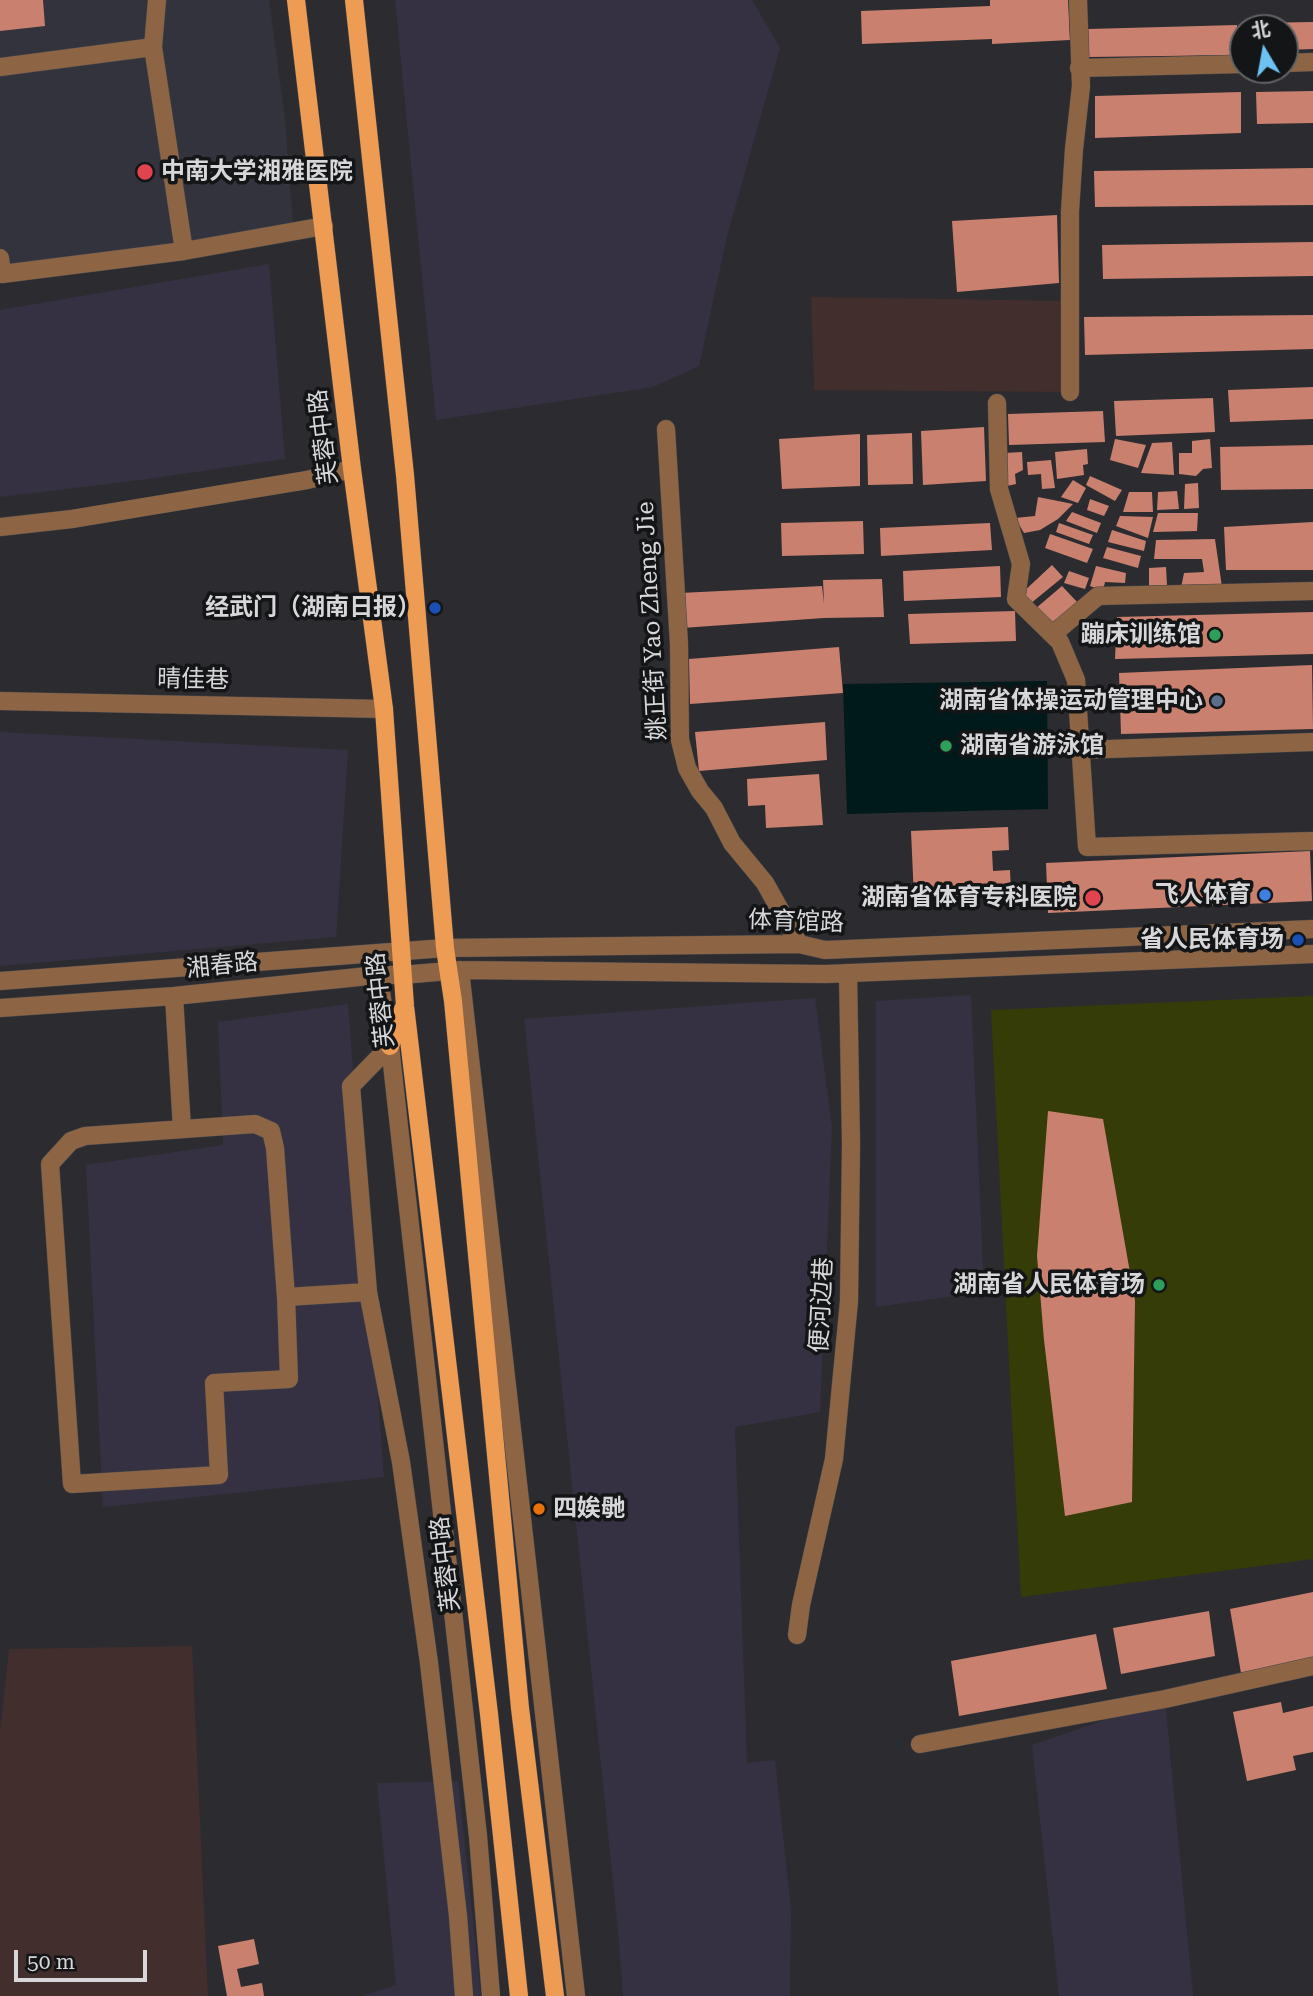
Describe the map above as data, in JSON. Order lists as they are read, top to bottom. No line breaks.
{"streets":{"main road":["芙蓉中路"],"street":["姚正街 Yao Zheng Jie","晴佳巷","体育馆路","湘春路","便河边巷"]},"crossings":[["芙蓉中路","晴佳巷"],["芙蓉中路","湘春路"],["姚正街 Yao Zheng Jie","体育馆路"],["体育馆路","湘春路"],["体育馆路","便河边巷"]],"places":["中南大学湘雅医院","经武门（湖南日报）","蹦床训练馆","湖南省体操运动管理中心","湖南省游泳馆","飞人体育","湖南省体育专科医院","省人民体育场","湖南省人民体育场","四娭毑"],"scale_bar":"50 m","north":"top"}
